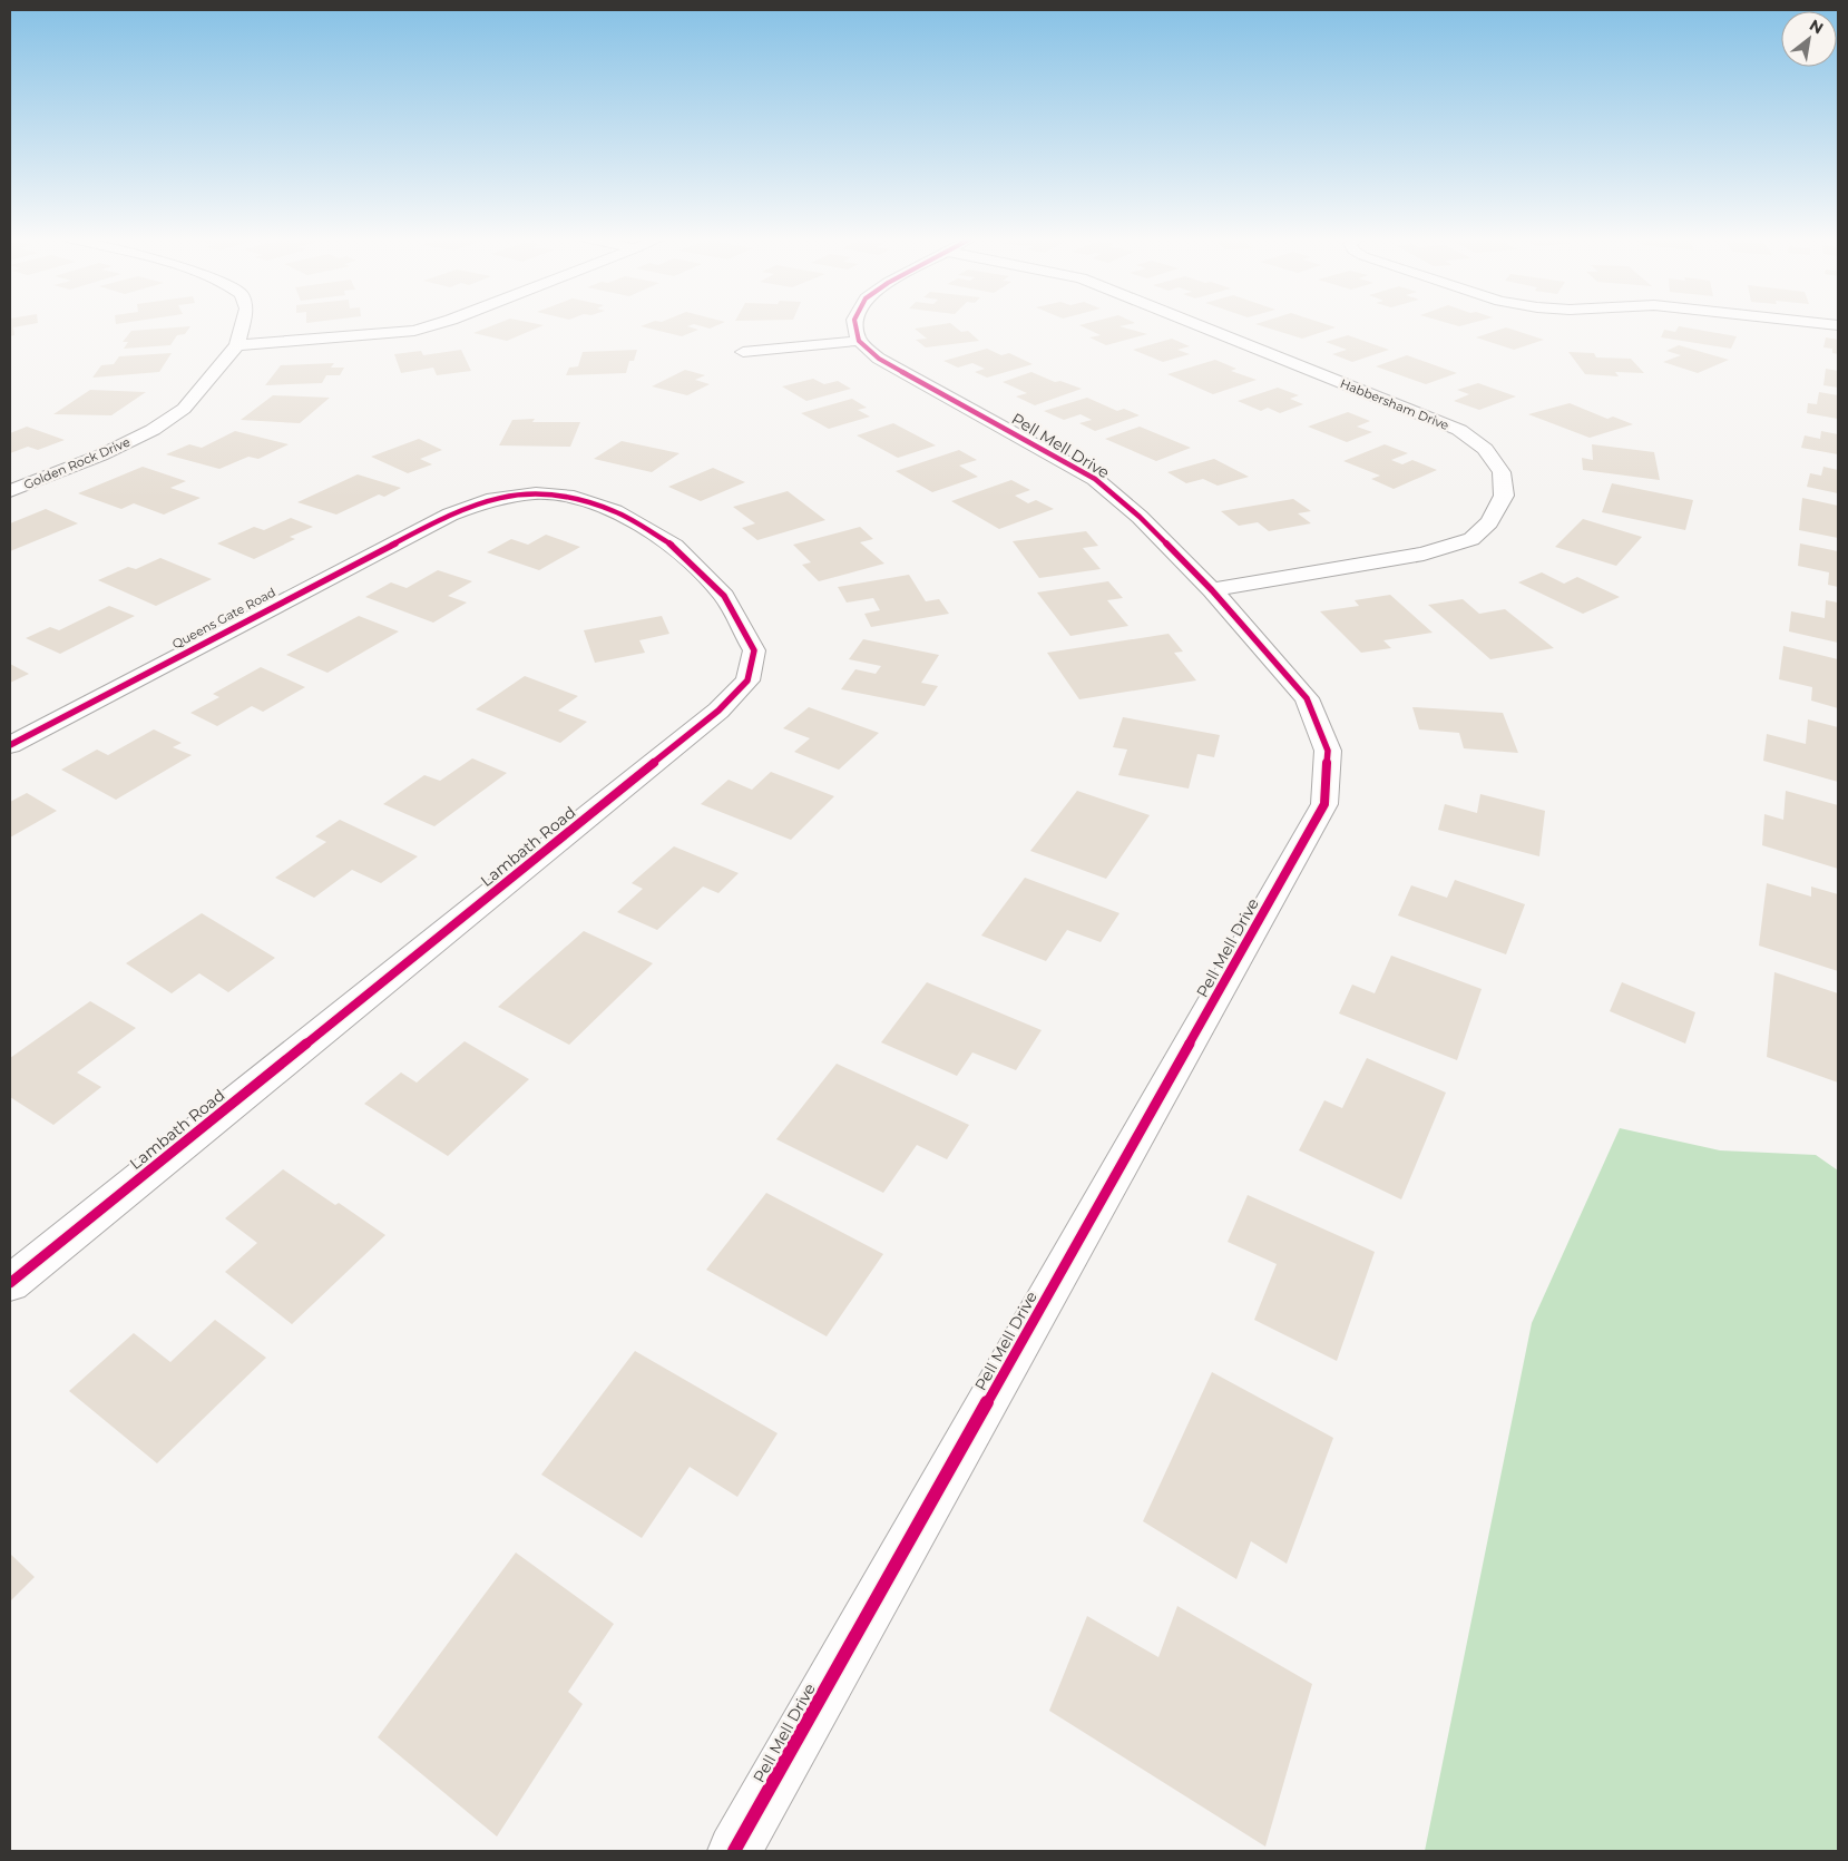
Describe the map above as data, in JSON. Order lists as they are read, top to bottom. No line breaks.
{"streets":{"street":["Habbersham Drive","Pell Mell Drive","Golden Rock Drive","Queens Gate Road","Lambath Road"]},"crossings":[["Habbersham Drive","Pell Mell Drive"],["Queens Gate Road","Lambath Road"]],"north":"top right"}
